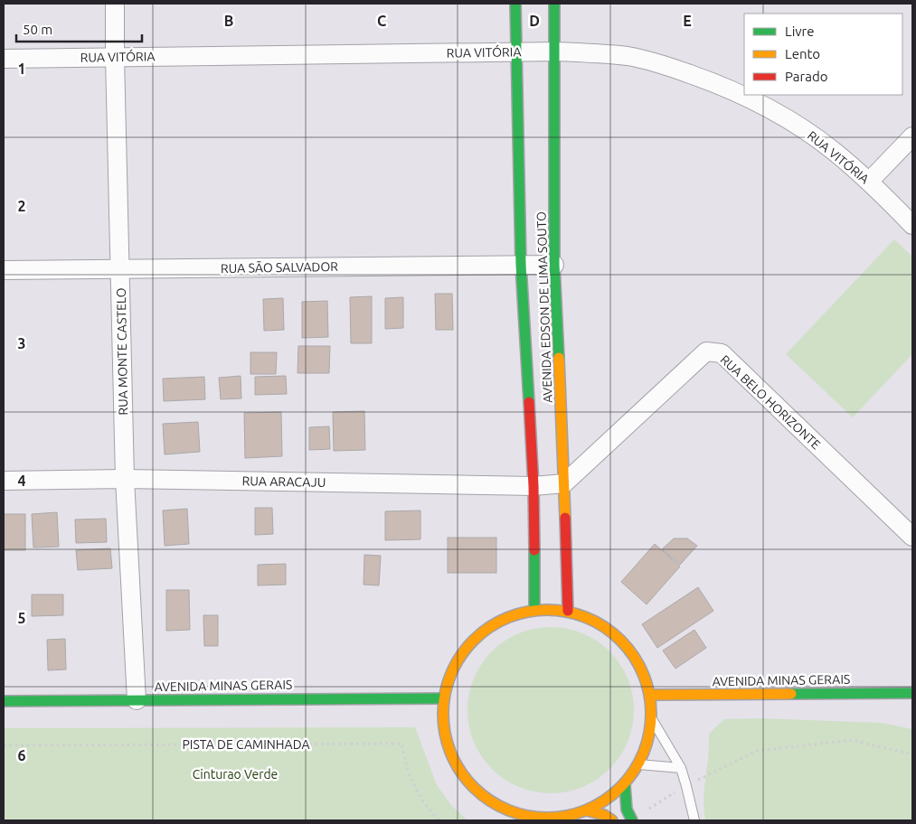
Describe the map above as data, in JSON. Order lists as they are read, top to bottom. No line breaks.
{"streets":{"main road":["AVENIDA EDSON DE LIMA SOUTO","AVENIDA MINAS GERAIS"],"street":["RUA VITÓRIA","RUA SÃO SALVADOR","RUA MONTE CASTELO","RUA BELO HORIZONTE","RUA ARACAJU"],"path":["PISTA DE CAMINHADA"]},"crossings":[["RUA VITÓRIA","AVENIDA EDSON DE LIMA SOUTO"],["RUA VITÓRIA","RUA MONTE CASTELO"],["RUA SÃO SALVADOR","AVENIDA EDSON DE LIMA SOUTO"],["RUA SÃO SALVADOR","RUA MONTE CASTELO"],["AVENIDA EDSON DE LIMA SOUTO","RUA BELO HORIZONTE"],["AVENIDA EDSON DE LIMA SOUTO","RUA ARACAJU"],["RUA MONTE CASTELO","RUA ARACAJU"],["RUA MONTE CASTELO","AVENIDA MINAS GERAIS"],["RUA BELO HORIZONTE","RUA ARACAJU"]],"parks":["Cinturao Verde"],"legend":["Livre","Lento","Parado"],"scale_bar":"50 m","grid":{"columns":["B","C","D","E"],"rows":["1","2","3","4","5","6"]}}
